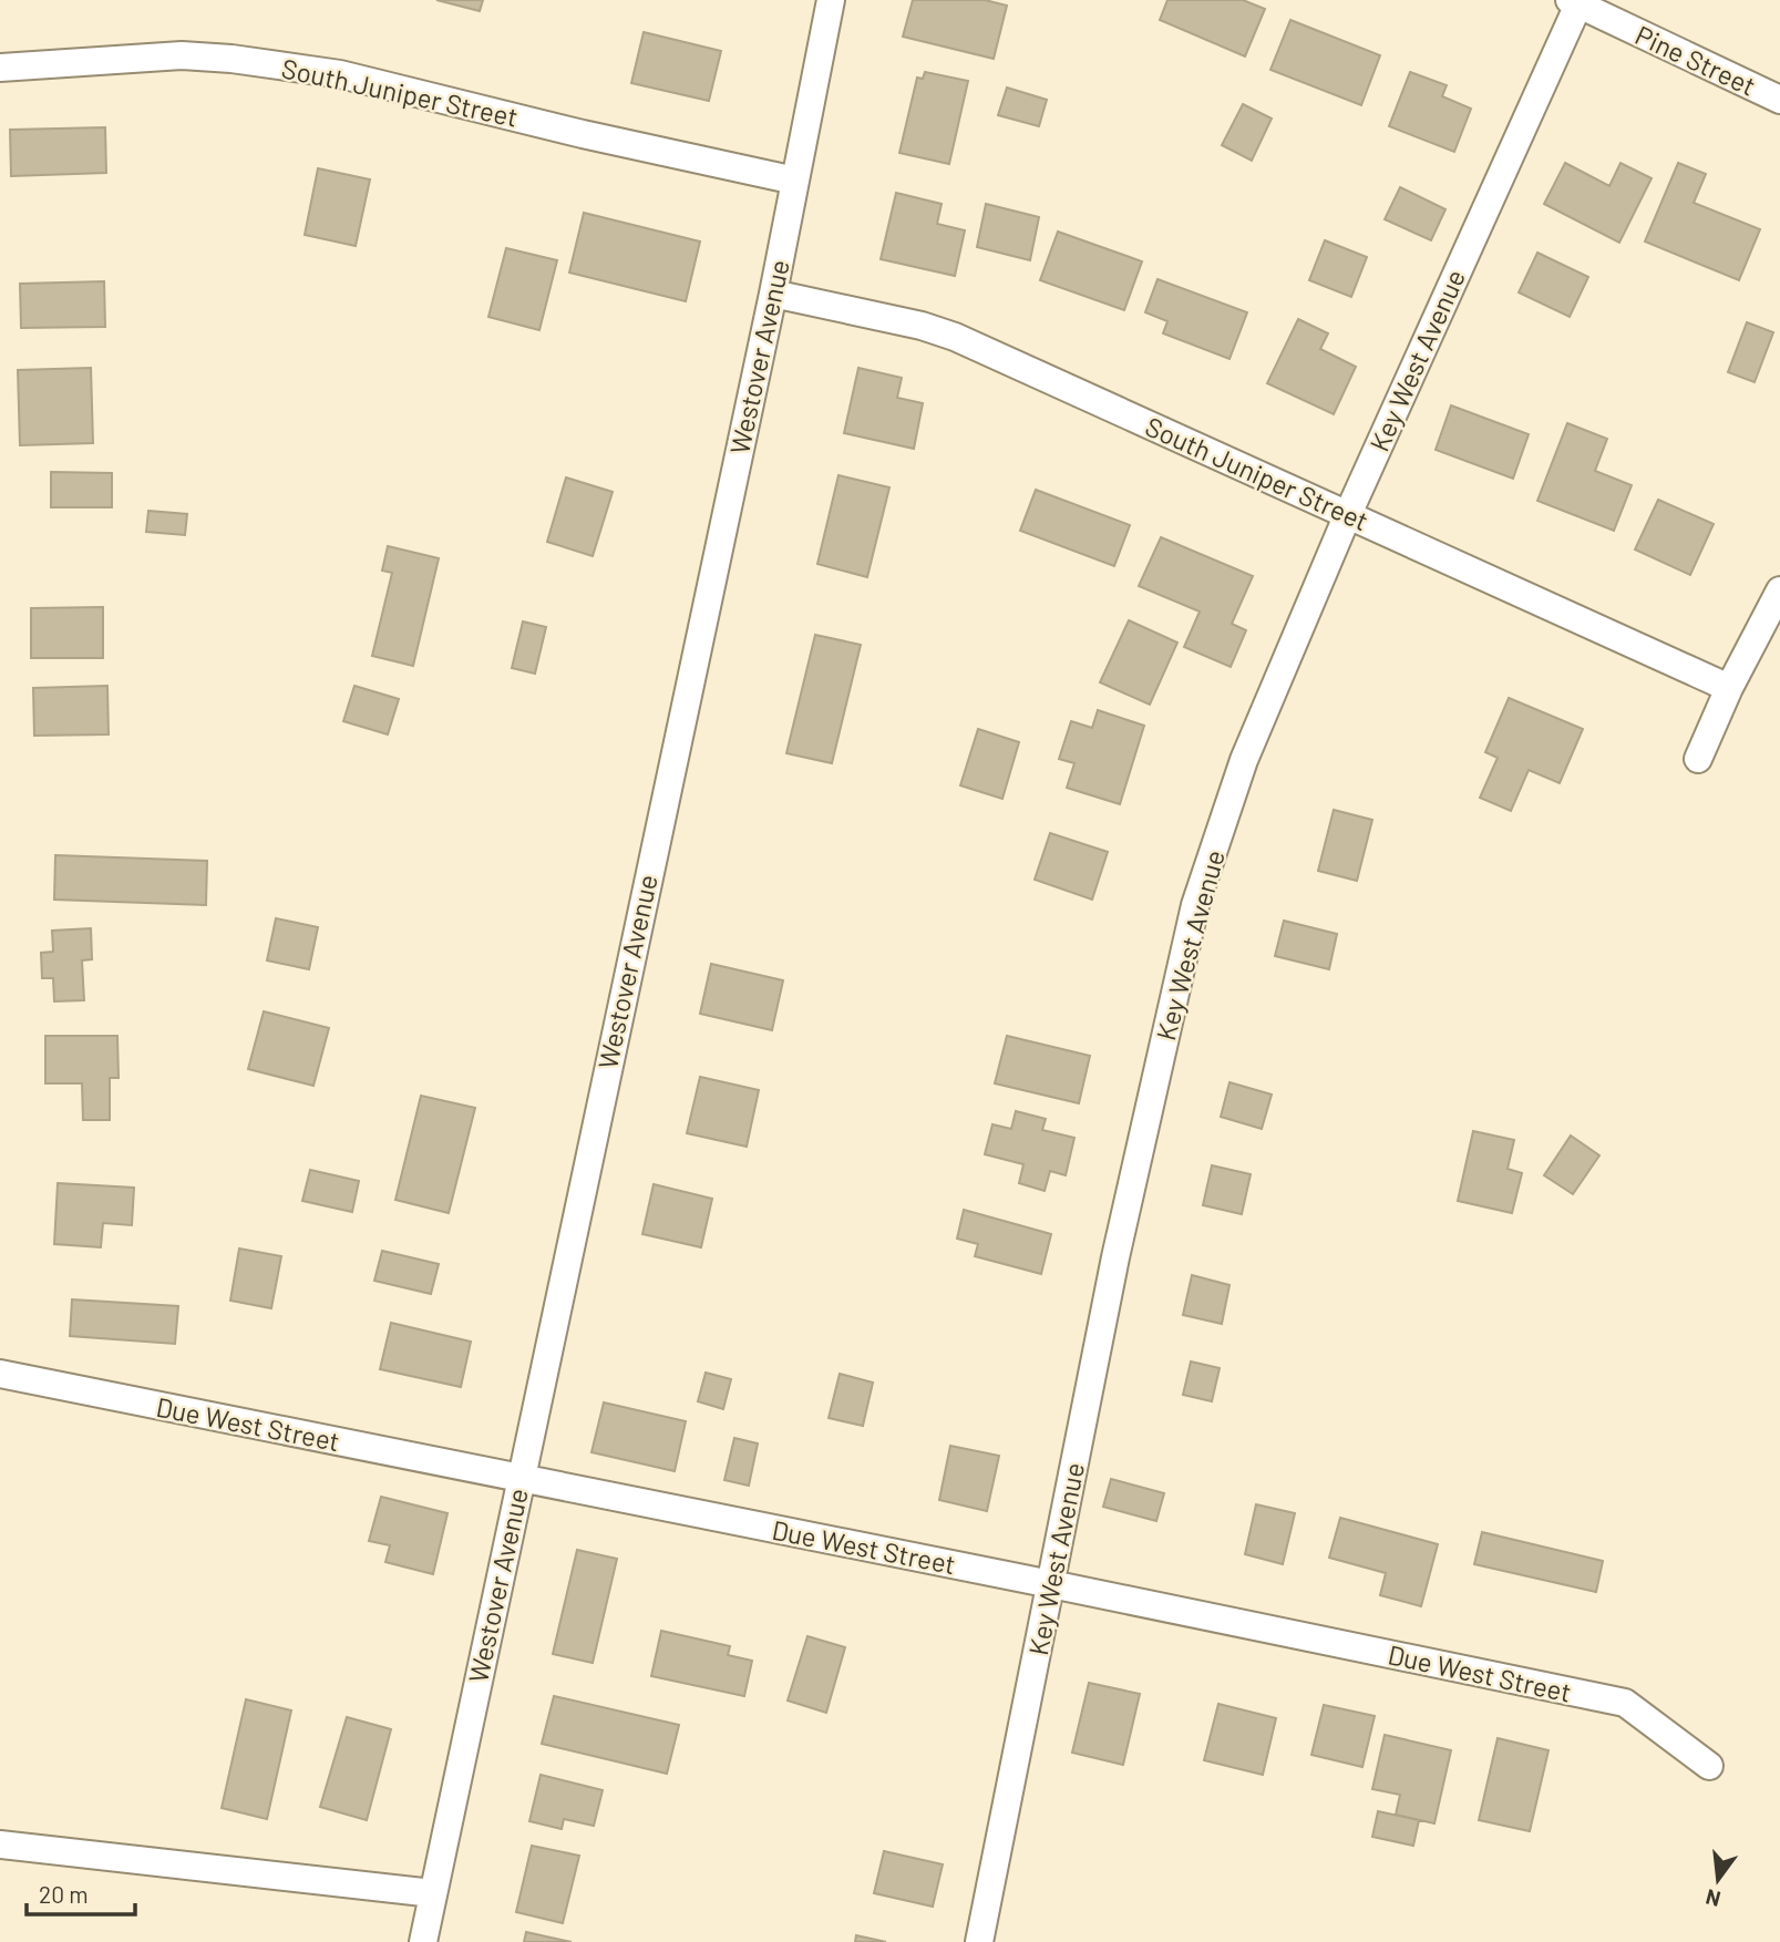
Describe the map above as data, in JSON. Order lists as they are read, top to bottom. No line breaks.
{"streets":{"street":["Pine Street","South Juniper Street","Westover Avenue","Key West Avenue","Due West Street"]},"crossings":[["Pine Street","Key West Avenue"],["South Juniper Street","Westover Avenue"],["South Juniper Street","Key West Avenue"],["Westover Avenue","Due West Street"],["Key West Avenue","Due West Street"]],"scale_bar":"20 m","north":"bottom"}
